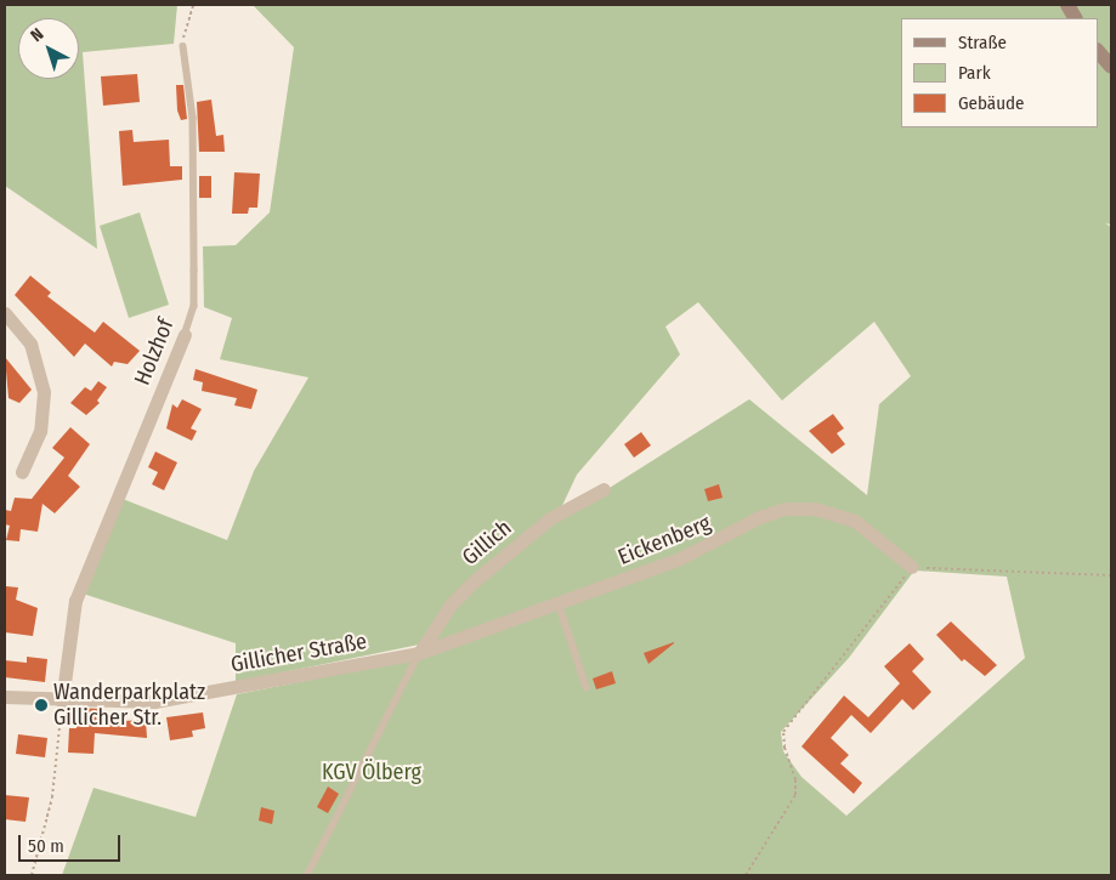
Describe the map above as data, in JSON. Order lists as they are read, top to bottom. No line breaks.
{"streets":{"street":["Holzhof","Eickenberg","Gillich","Gillicher Straße"]},"crossings":[["Holzhof","Gillicher Straße"],["Eickenberg","Gillich"],["Eickenberg","Gillicher Straße"],["Gillich","Gillicher Straße"]],"parks":["KGV Ölberg"],"places":["Wanderparkplatz Gillicher Str."],"legend":["Straße","Park","Gebäude"],"scale_bar":"50 m","north":"top left"}
